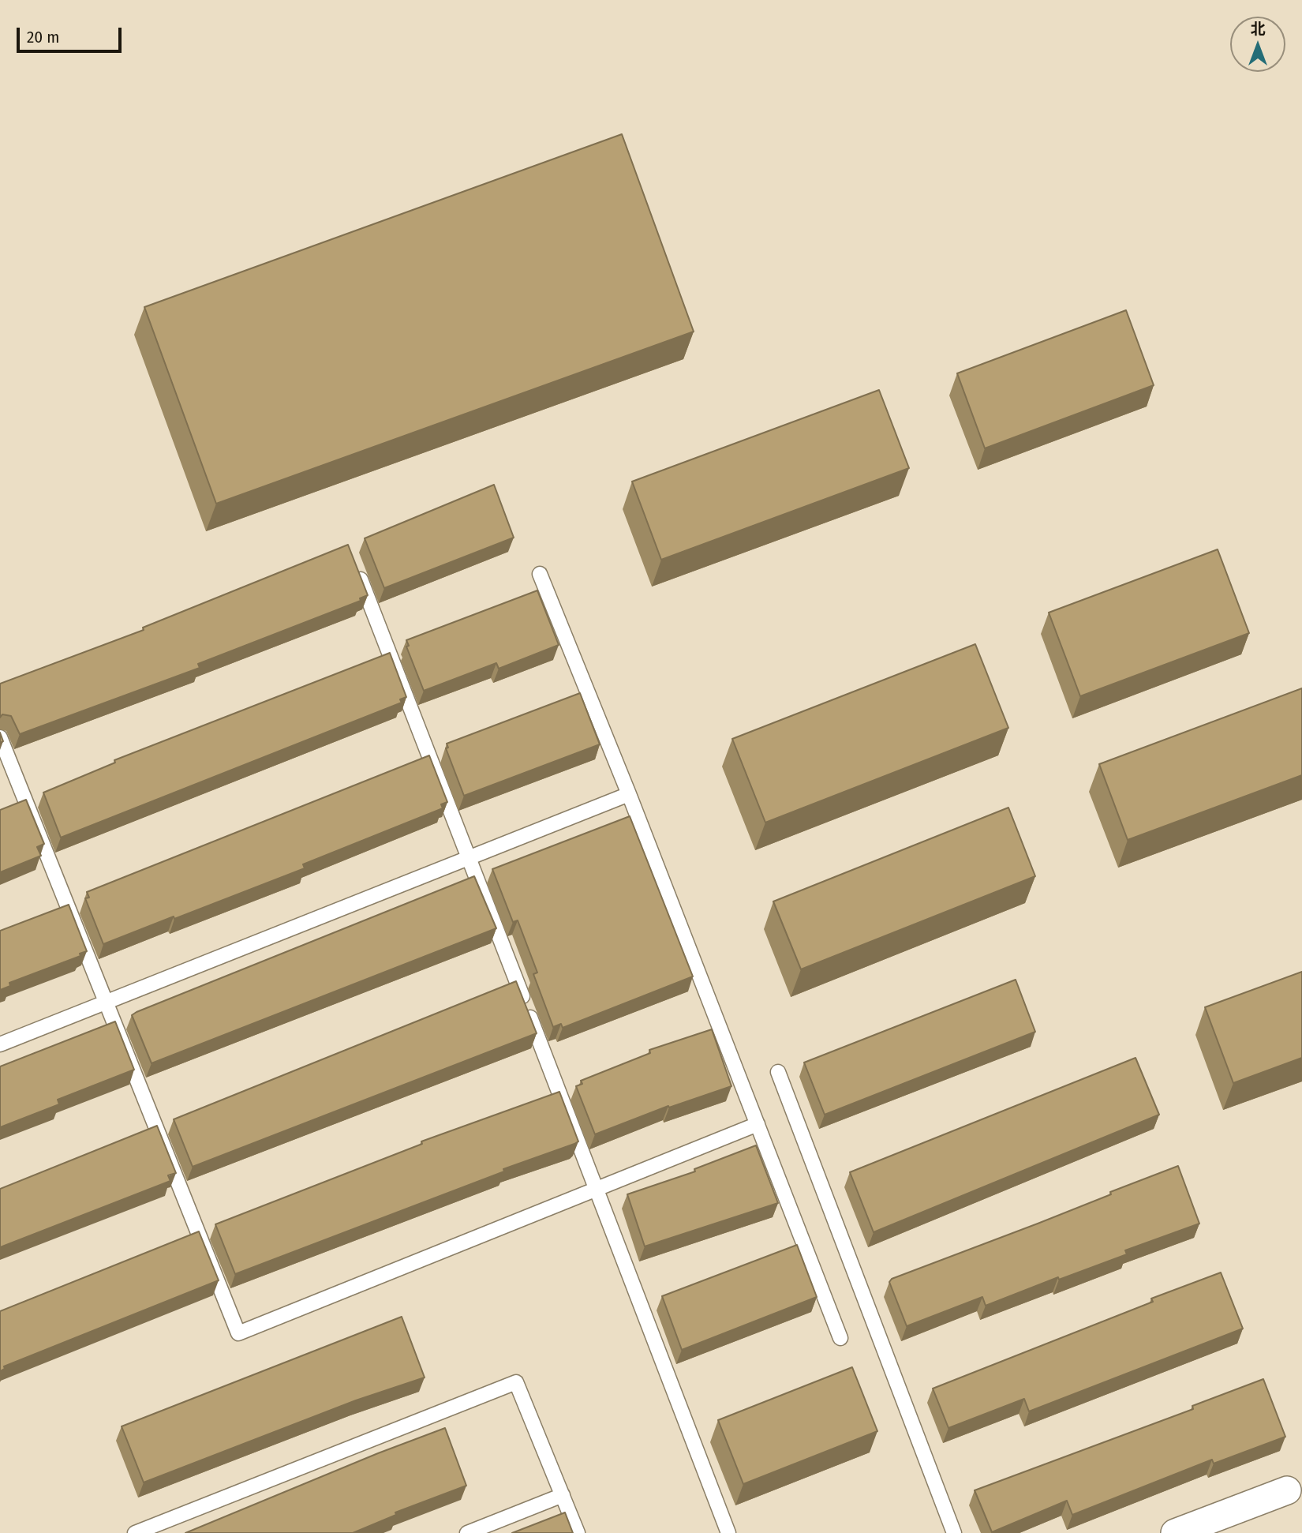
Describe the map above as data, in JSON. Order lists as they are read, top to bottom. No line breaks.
{"scale_bar":"20 m","north":"top"}
